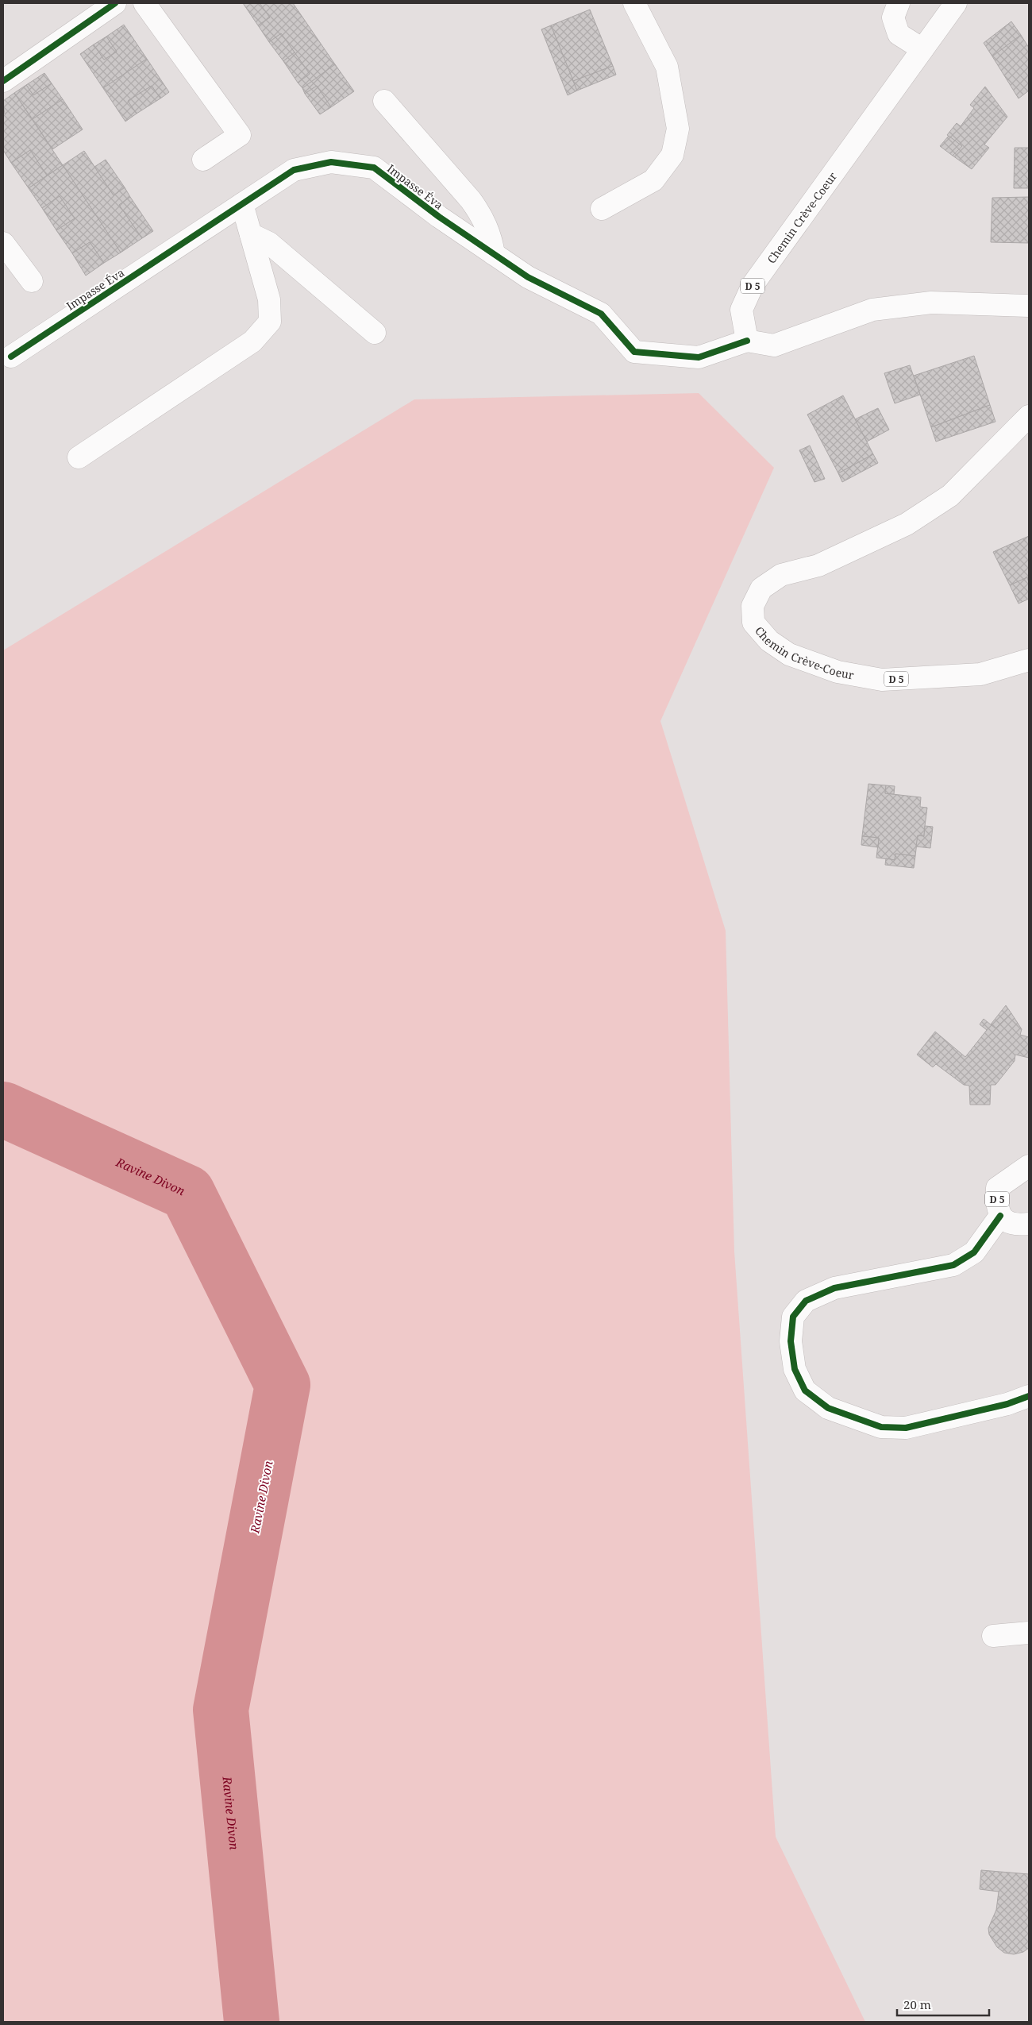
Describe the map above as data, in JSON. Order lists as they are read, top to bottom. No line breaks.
{"streets":{"street":["Impasse Éva","Chemin Crève-Coeur","D 5"]},"crossings":[["Impasse Éva","Chemin Crève-Coeur"]],"water":["Ravine Divon"],"scale_bar":"20 m"}
